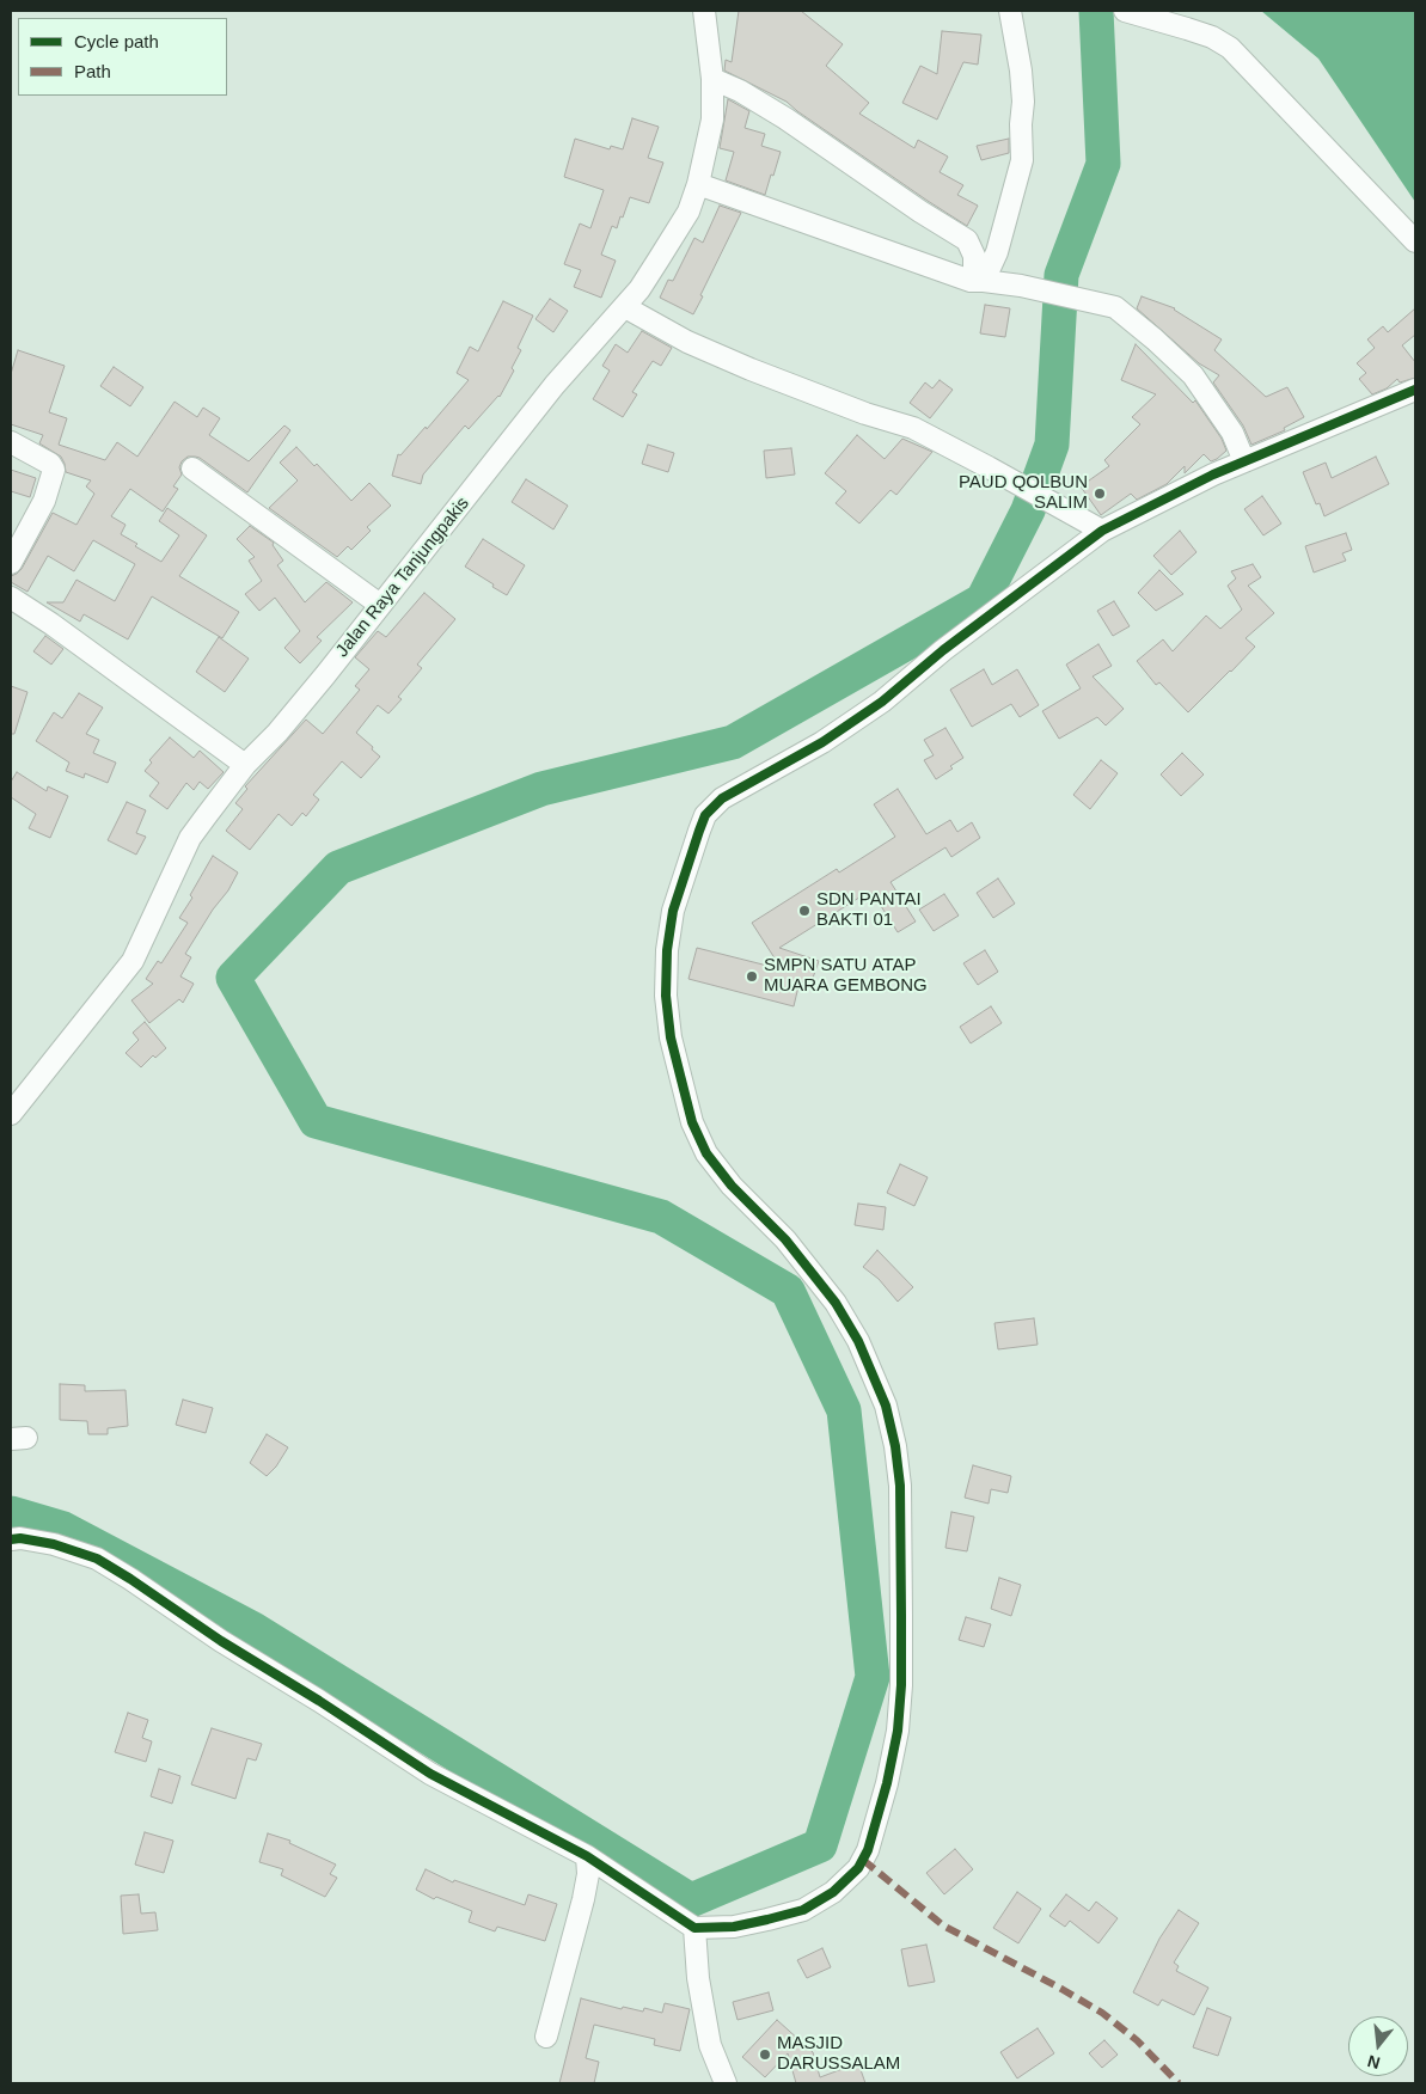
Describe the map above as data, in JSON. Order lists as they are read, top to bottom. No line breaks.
{"streets":{"street":["Jalan Raya Tanjungpakis"]},"places":["PAUD QOLBUN SALIM","SDN PANTAI BAKTI 01","SMPN SATU ATAP MUARA GEMBONG","MASJID DARUSSALAM"],"legend":["Cycle path","Path"],"north":"bottom"}
